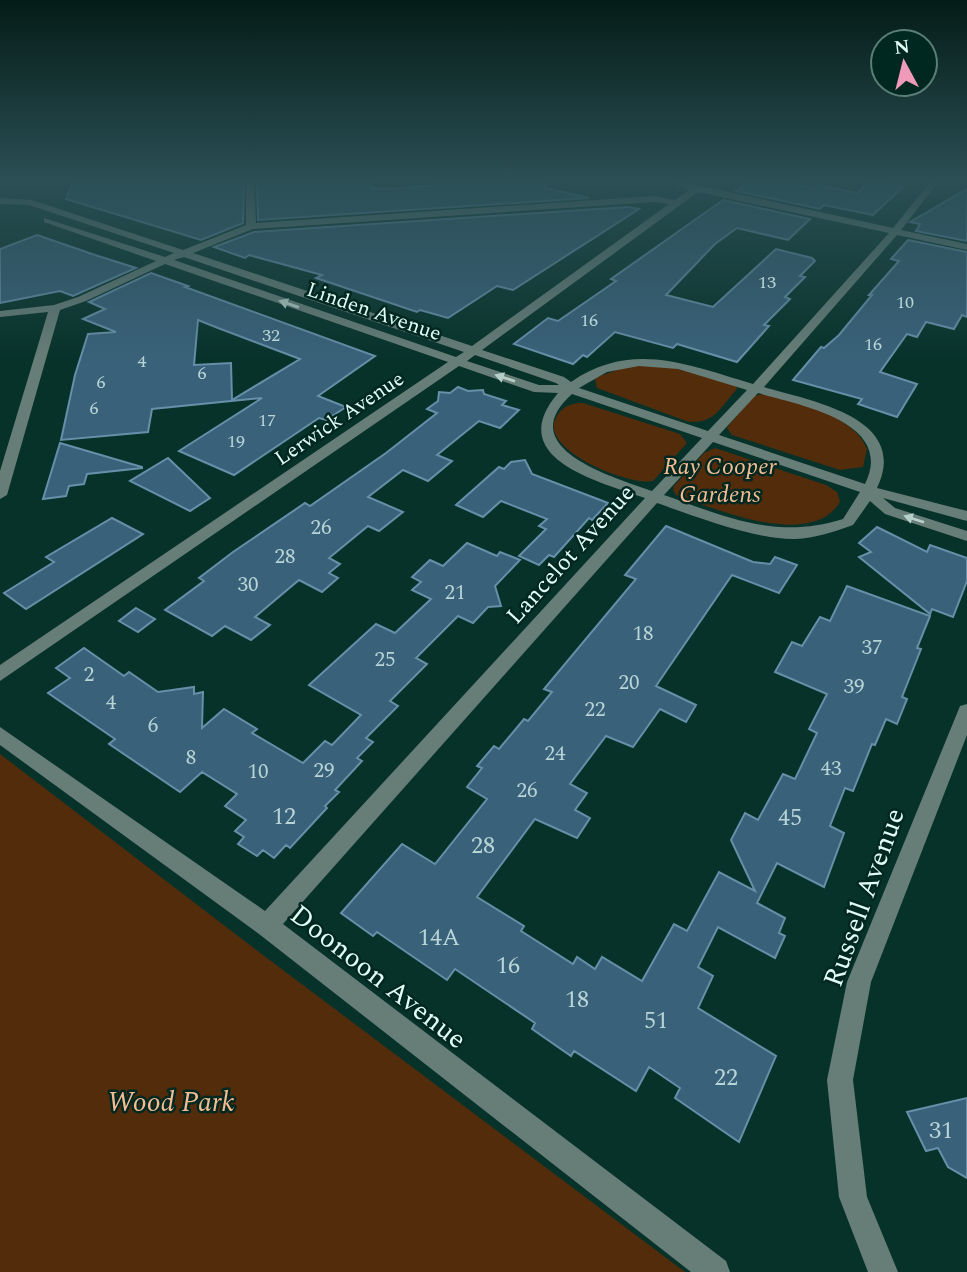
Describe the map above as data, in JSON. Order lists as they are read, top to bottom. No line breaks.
{"streets":{"street":["Linden Avenue","Lerwick Avenue","Lancelot Avenue","Russell Avenue","Doonoon Avenue"]},"crossings":[["Linden Avenue","Lerwick Avenue"],["Linden Avenue","Lancelot Avenue"],["Lancelot Avenue","Doonoon Avenue"]],"parks":["Ray Cooper Gardens","Wood Park"],"house_numbers":["13","10","16","32","16","4","6","6","6","17","19","26","28","30","21","18","37","25","2","20","39","4","22","6","24","8","43","29","10","26","12","45","28","14A","16","18","51","22","31"],"north":"top"}
